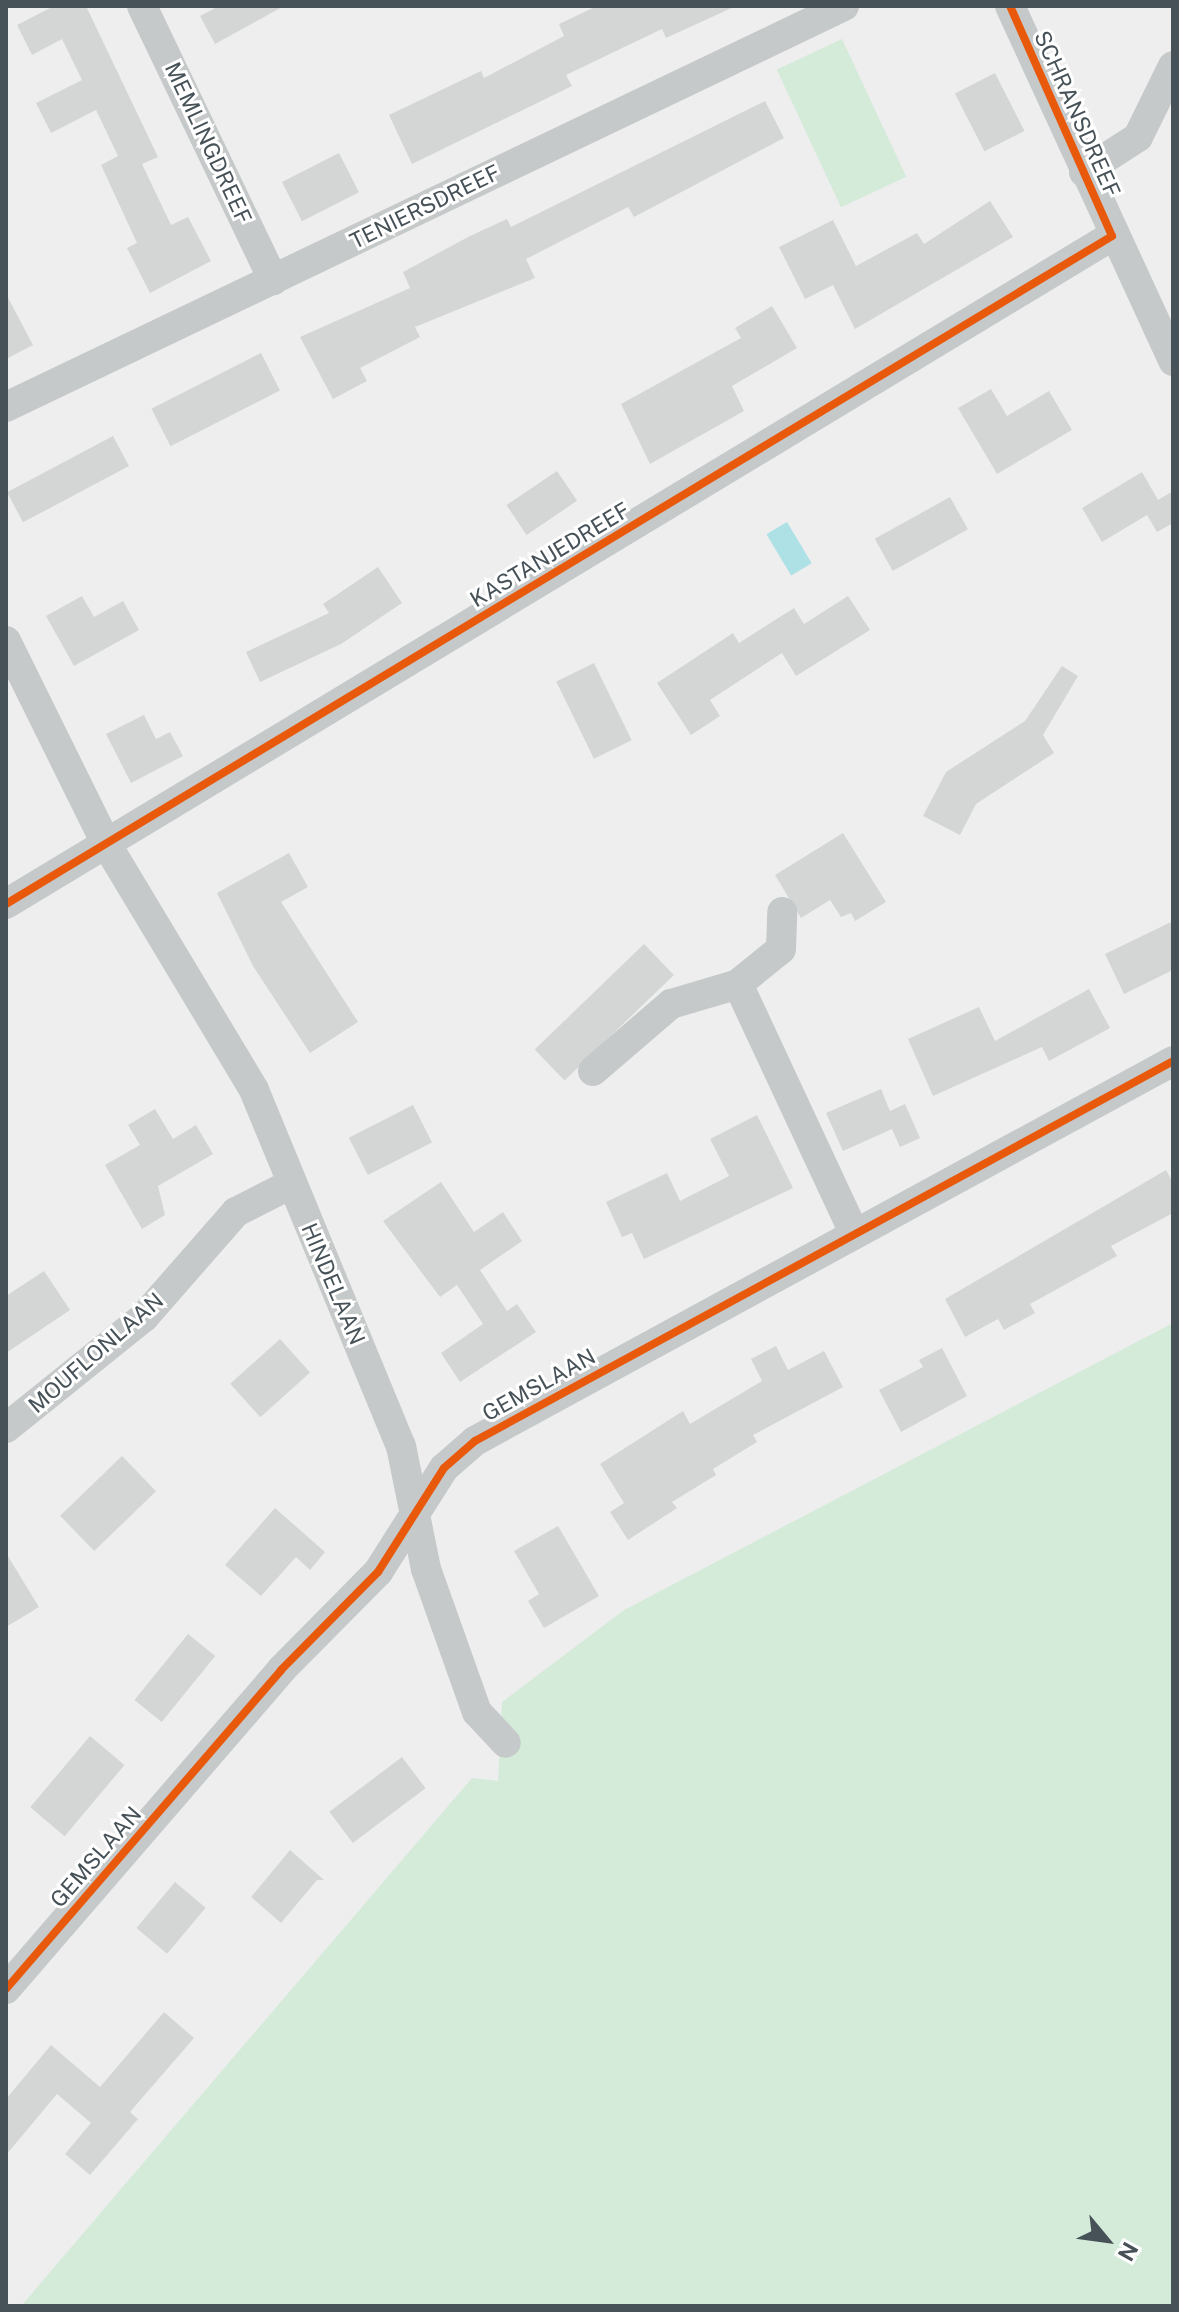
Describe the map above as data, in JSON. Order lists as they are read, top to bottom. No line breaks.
{"streets":{"street":["SCHRANSDREEF","MEMLINGDREEF","TENIERSDREEF","KASTANJEDREEF","HINDELAAN","MOUFLONLAAN","GEMSLAAN"]},"crossings":[["SCHRANSDREEF","KASTANJEDREEF"],["MEMLINGDREEF","TENIERSDREEF"],["KASTANJEDREEF","HINDELAAN"],["HINDELAAN","MOUFLONLAAN"],["HINDELAAN","GEMSLAAN"]],"north":"bottom right"}
